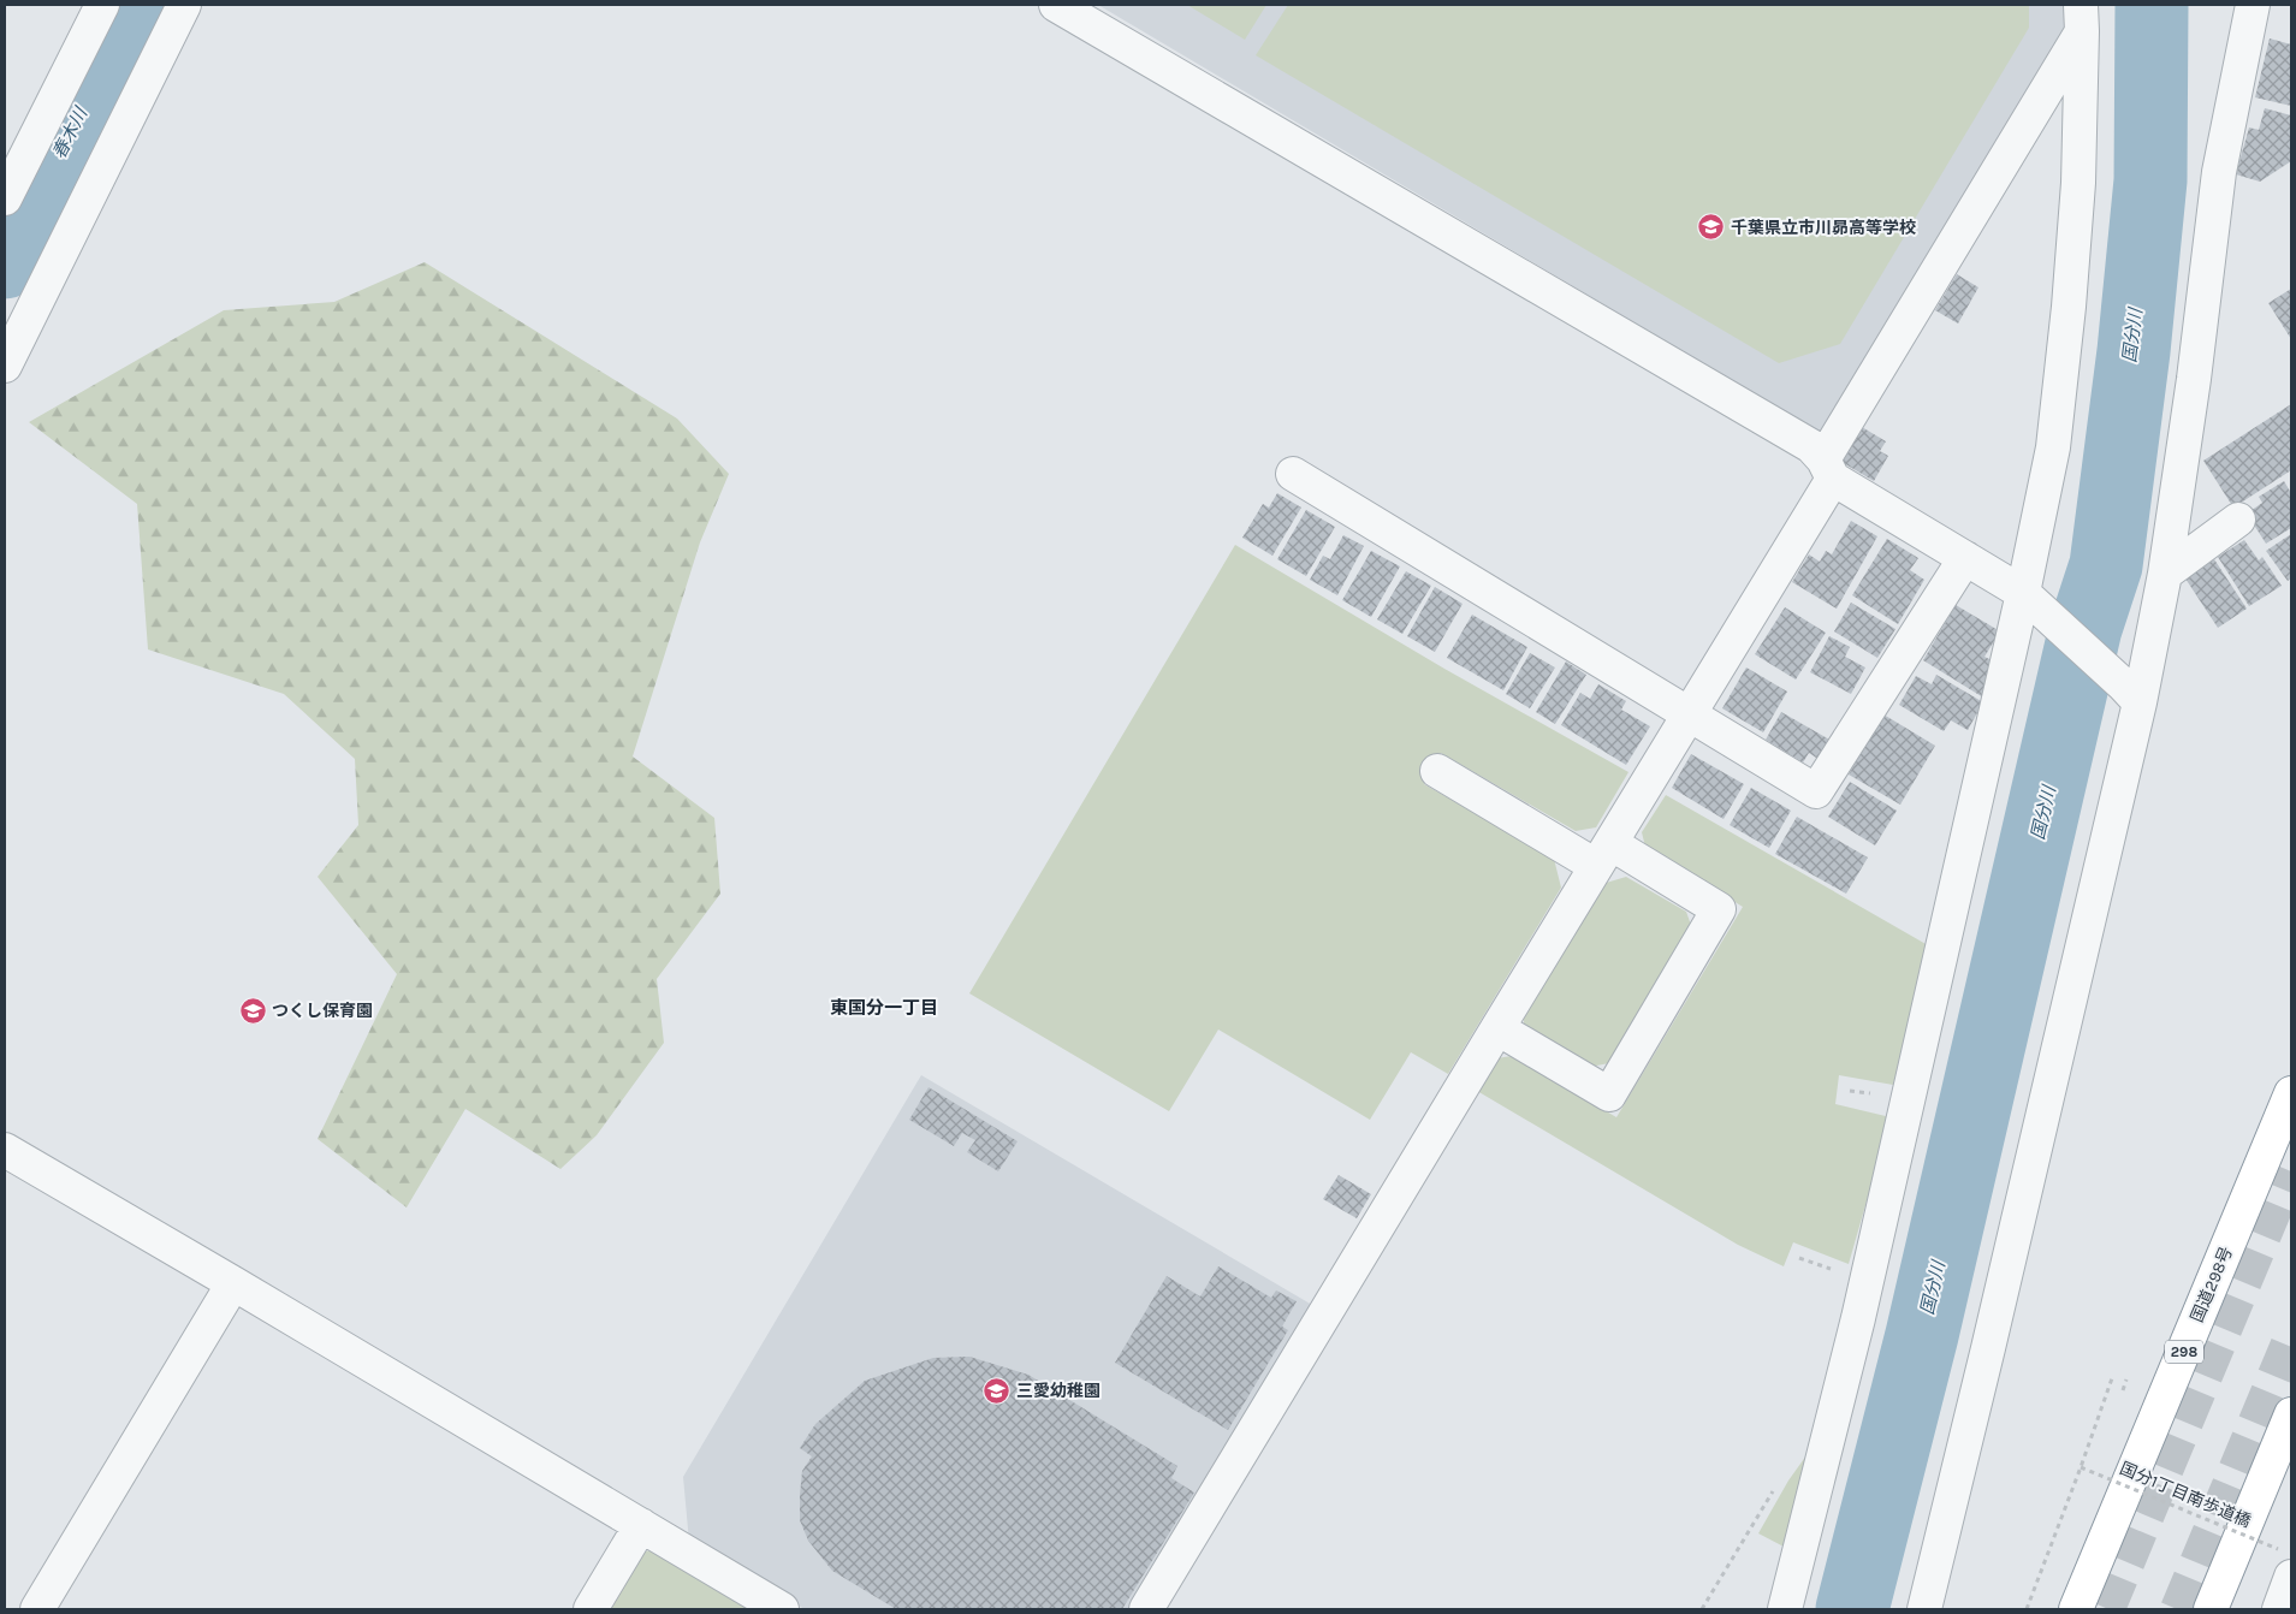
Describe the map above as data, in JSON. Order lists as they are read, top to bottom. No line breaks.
{"streets":{"highway":["国道298号","298"],"path":["国分1丁目南歩道橋"]},"districts":["東国分一丁目"],"water":["春木川","国分川"],"places":{"school or university":["千葉県立市川昴高等学校","つくし保育園","三愛幼稚園"]}}
